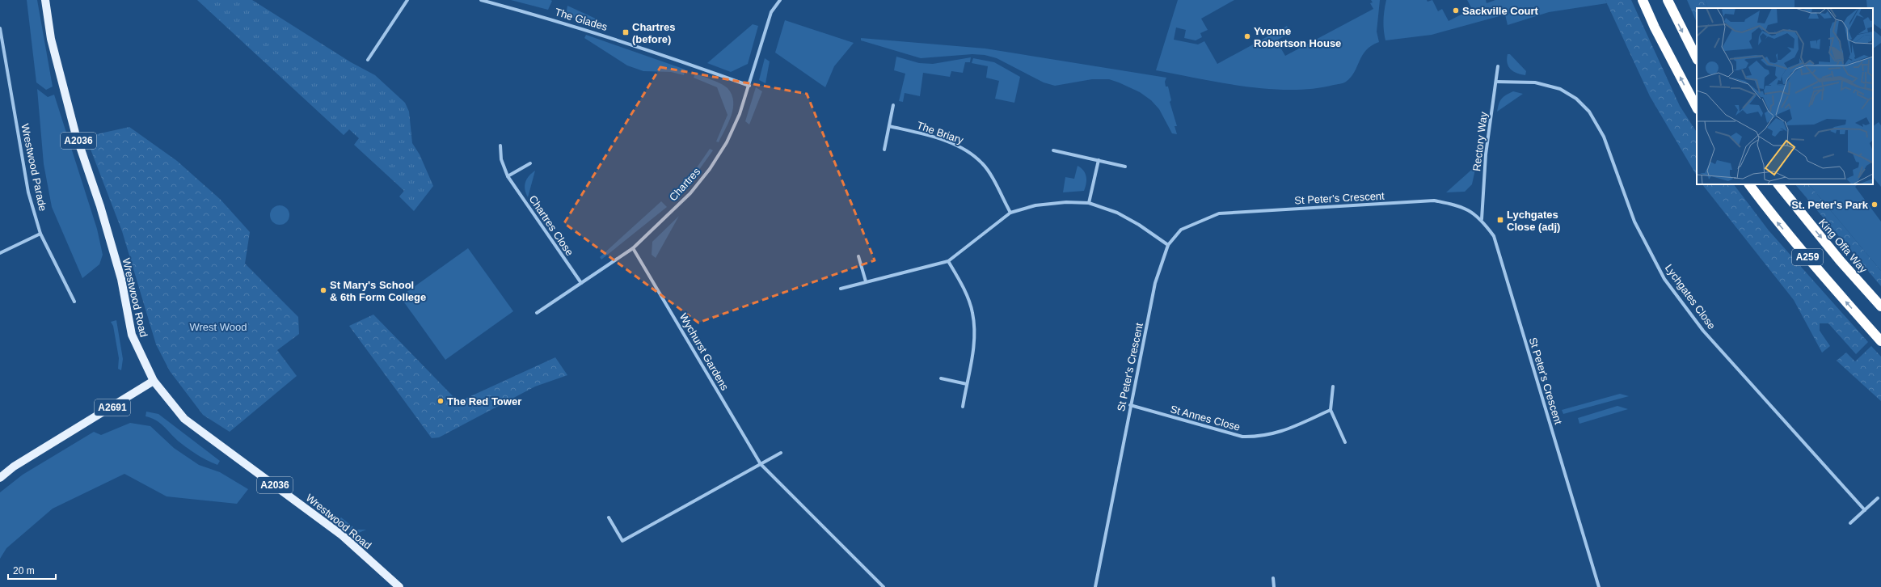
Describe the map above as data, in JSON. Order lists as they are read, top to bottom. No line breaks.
{"streets":{"highway":["King Offa Way","A259"],"main road":["A2036","Wrestwood Road","A2691"],"street":["The Glades","The Briary","Rectory Way","Wrestwood Parade","Chartres","St Peter's Crescent","Chartres Close","Lychgates Close","Wychurst Gardens","St Annes Close"]},"crossings":[["The Glades","Chartres"],["Rectory Way","St Peter's Crescent"],["Rectory Way","Lychgates Close"],["Chartres","Chartres Close"],["Chartres","Wychurst Gardens"],["St Peter's Crescent","St Annes Close"],["Wrestwood Road","A2691"]],"parks":["Wrest Wood"],"places":{"other":["Sackville Court","Yvonne Robertson House","St. Peter's Park","St Mary's School & 6th Form College","The Red Tower"],"transit":["Chartres (before)","Lychgates Close (adj)"]},"scale_bar":"20 m"}
